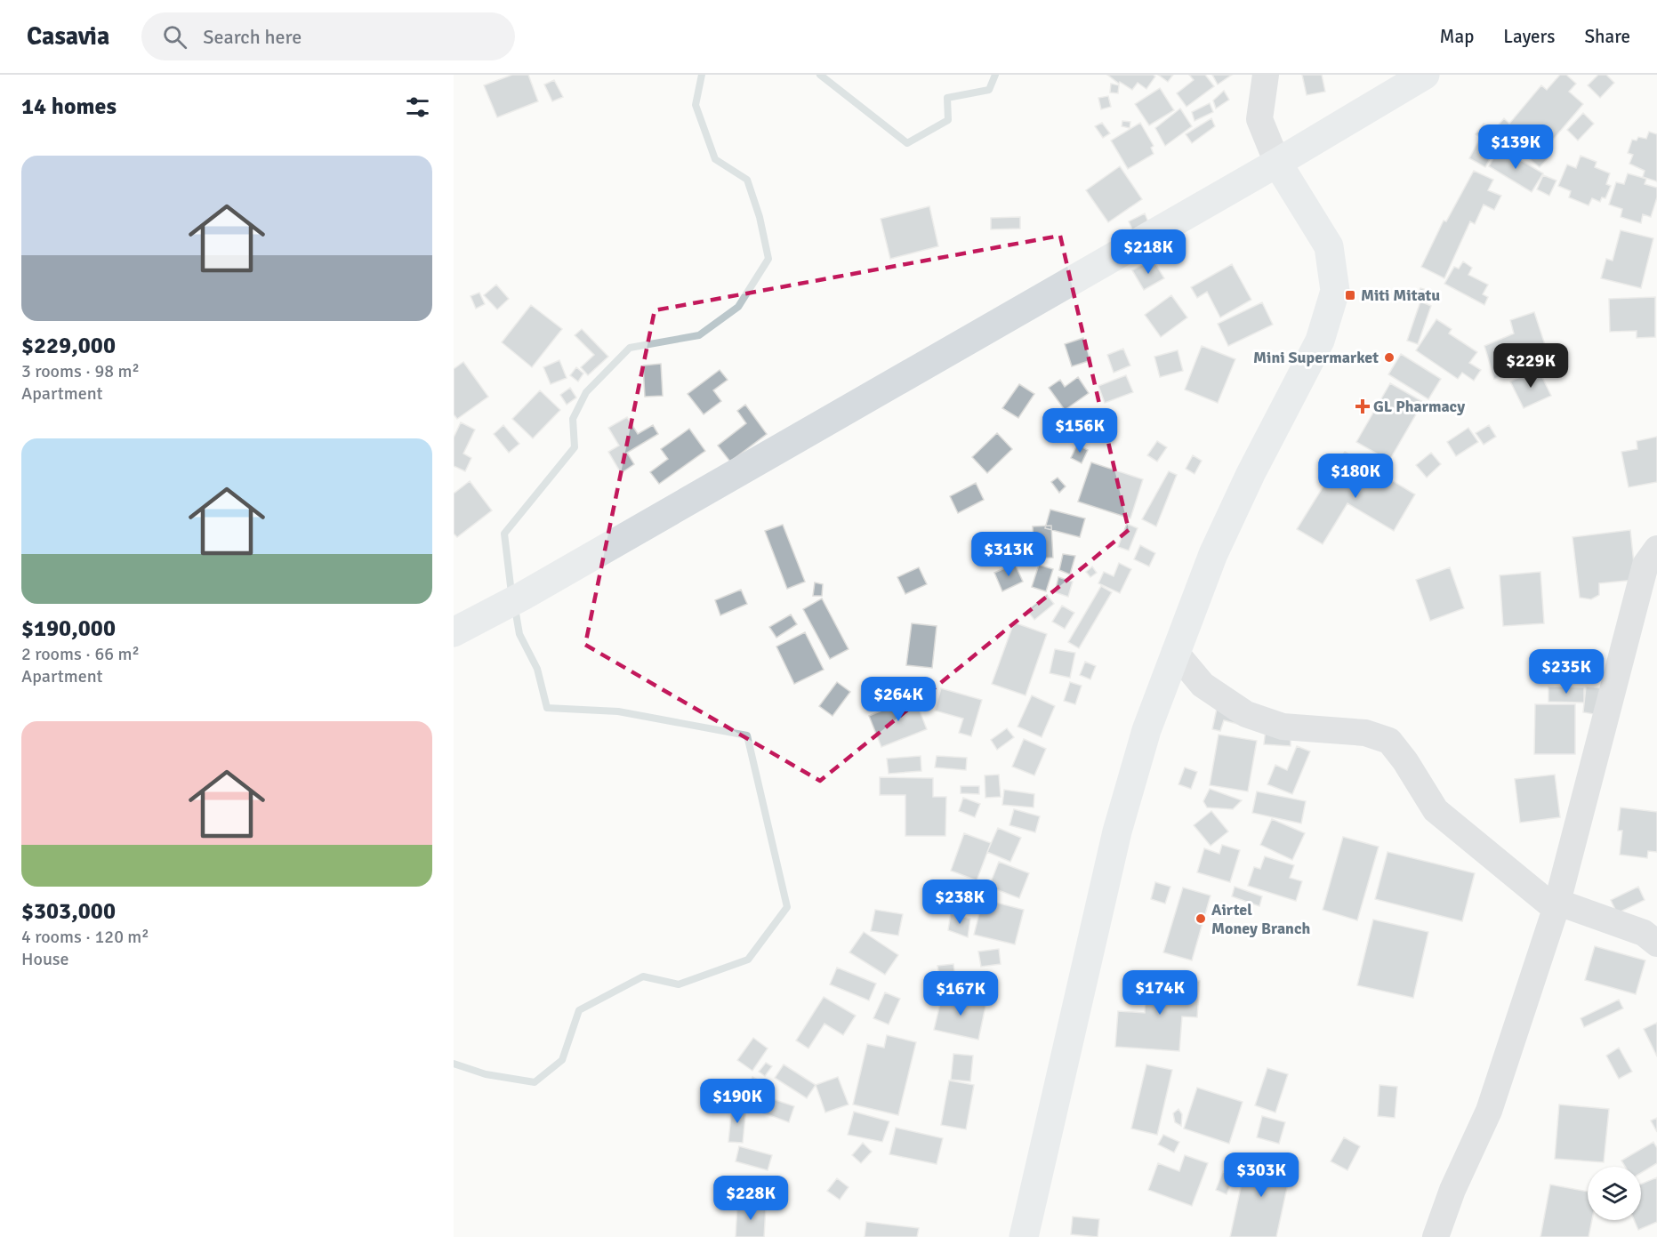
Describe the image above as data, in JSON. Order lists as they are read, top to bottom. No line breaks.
{"places":{"transit":["Miti Mitatu"],"other":["Mini Supermarket","Airtel Money Branch"],"health":["GL Pharmacy"]},"page":{"header":"Casavia","search":"Search here","nav":["Map","Layers","Share"],"heading":"14 homes","price":["$139K","$218K","$229K","$156K","$180K","$313K","$235K","$264K","$238K","$174K","$167K","$190K","$303K","$228K"],"list":[{"name":"$229,000","note":"3 rooms · 98 m² · Apartment"},{"name":"$190,000","note":"2 rooms · 66 m² · Apartment"},{"name":"$303,000","note":"4 rooms · 120 m² · House"}]}}
